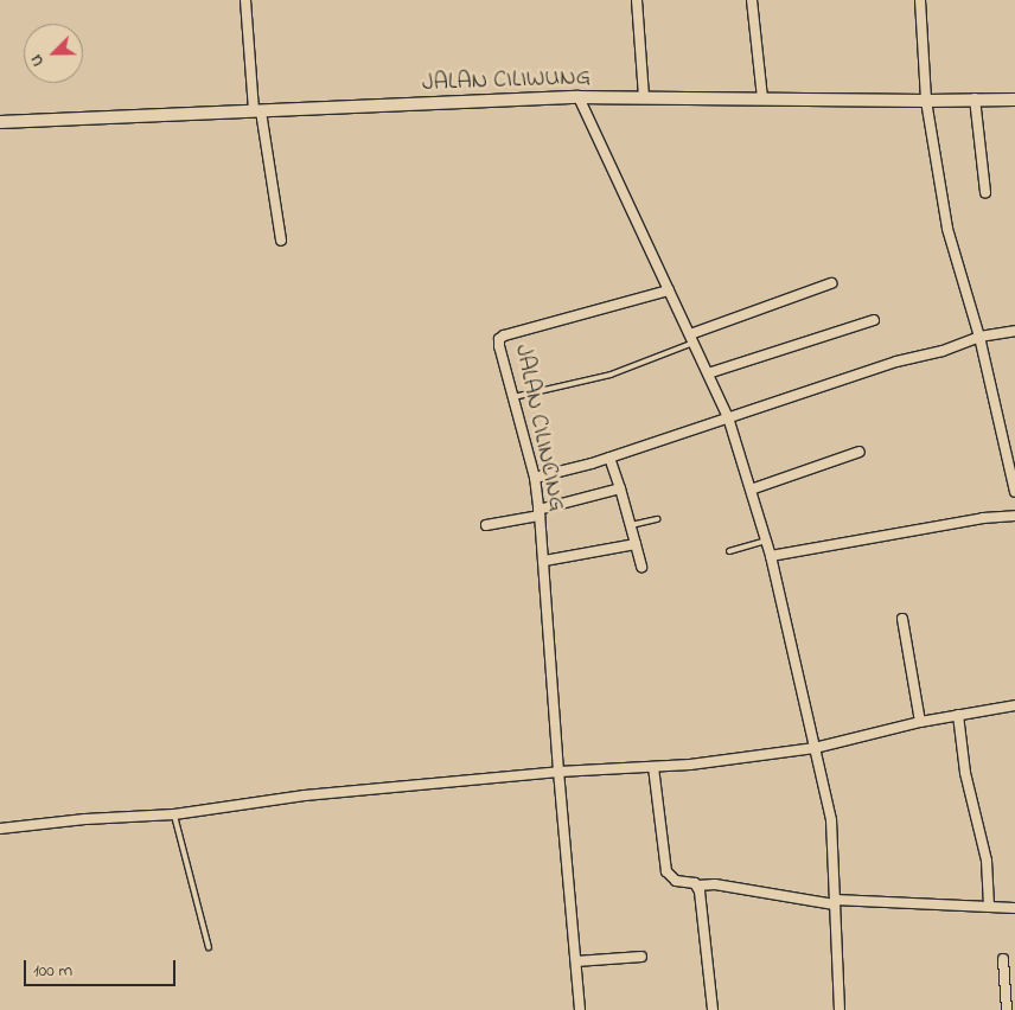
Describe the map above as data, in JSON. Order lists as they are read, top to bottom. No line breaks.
{"streets":{"main road":["JALAN CILIWUNG"],"street":["JALAN CILINCING"]},"scale_bar":"100 m","north":"bottom left"}
